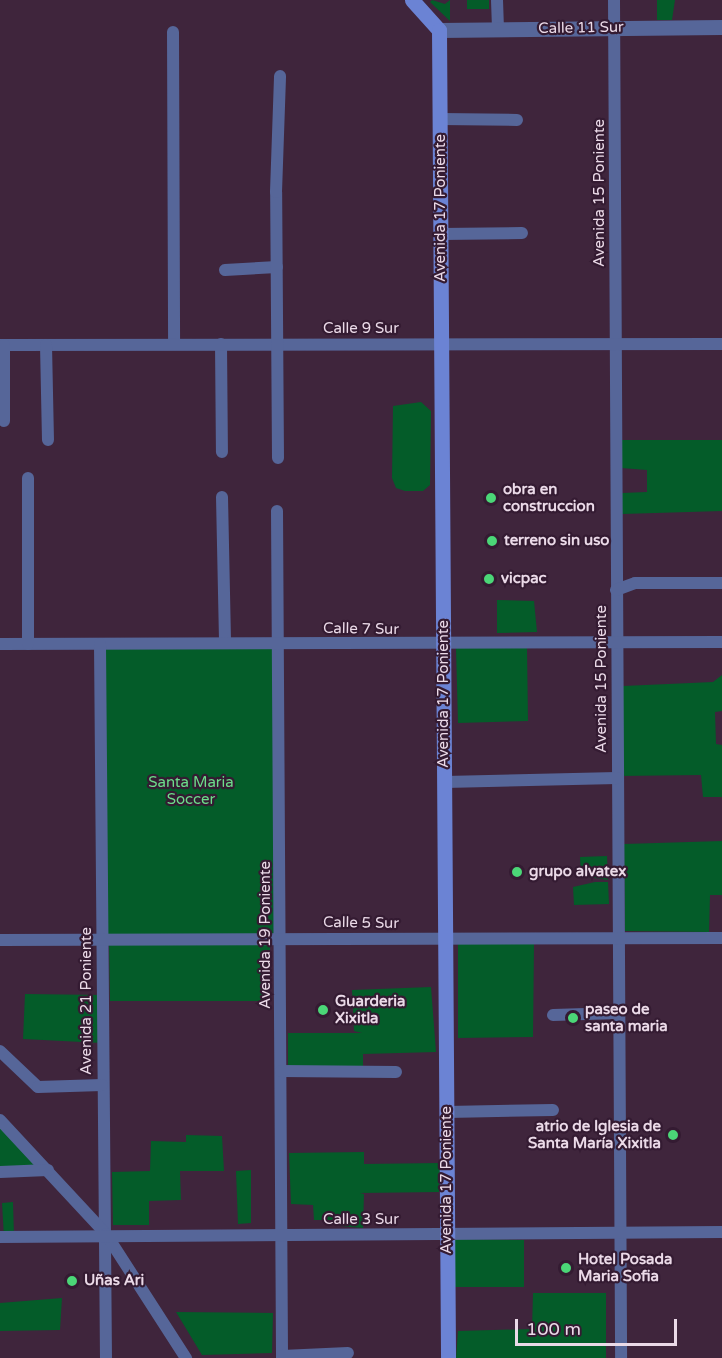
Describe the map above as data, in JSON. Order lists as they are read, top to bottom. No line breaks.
{"streets":{"main road":["Avenida 17 Poniente"],"street":["Calle 11 Sur","Avenida 15 Poniente","Calle 9 Sur","Calle 7 Sur","Calle 5 Sur","Avenida 19 Poniente","Avenida 21 Poniente","Calle 3 Sur"]},"crossings":[["Calle 11 Sur","Avenida 15 Poniente"],["Calle 11 Sur","Avenida 17 Poniente"],["Avenida 15 Poniente","Calle 9 Sur"],["Avenida 15 Poniente","Calle 7 Sur"],["Avenida 15 Poniente","Calle 5 Sur"],["Avenida 15 Poniente","Calle 3 Sur"],["Avenida 17 Poniente","Calle 9 Sur"],["Avenida 17 Poniente","Calle 7 Sur"],["Avenida 17 Poniente","Calle 5 Sur"],["Avenida 17 Poniente","Calle 3 Sur"],["Calle 7 Sur","Avenida 19 Poniente"],["Calle 7 Sur","Avenida 21 Poniente"],["Calle 5 Sur","Avenida 19 Poniente"],["Calle 5 Sur","Avenida 21 Poniente"],["Avenida 19 Poniente","Calle 3 Sur"],["Avenida 21 Poniente","Calle 3 Sur"]],"parks":["Santa Maria Soccer"],"places":["obra en construccion","terreno sin uso","vicpac","grupo alvatex","Guarderia Xixitla","paseo de santa maria","atrio de Iglesia de Santa María Xixitla","Hotel Posada Maria Sofia","Uñas Ari"],"scale_bar":"100 m"}
